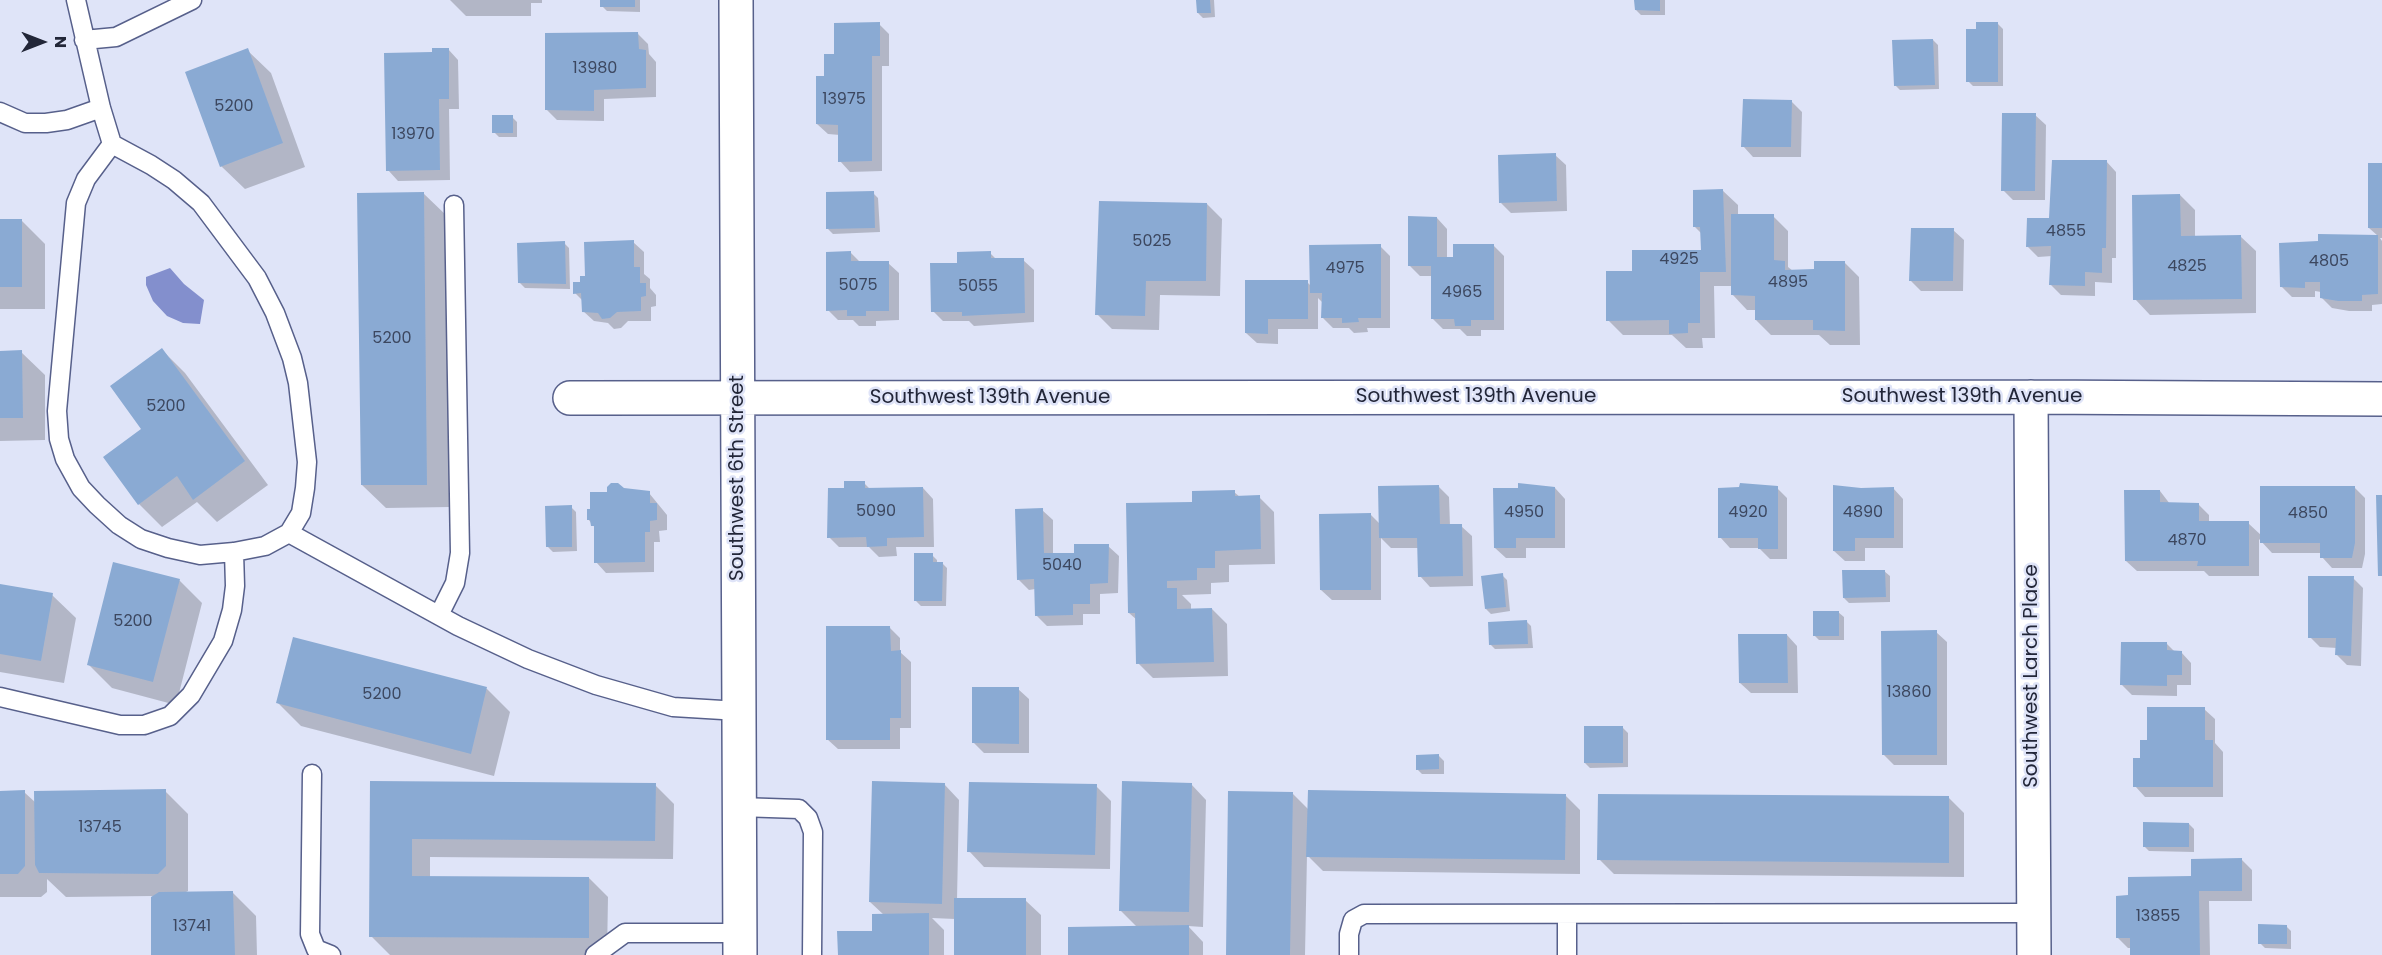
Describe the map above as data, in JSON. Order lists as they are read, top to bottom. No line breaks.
{"streets":{"street":["Southwest 139th Avenue","Southwest 6th Street","Southwest Larch Place"]},"crossings":[["Southwest 139th Avenue","Southwest 6th Street"],["Southwest 139th Avenue","Southwest Larch Place"]],"house_numbers":["13980","13975","5200","13970","4855","5025","4925","4805","4825","4975","4895","5075","5055","4965","5200","5200","5090","4950","4920","4890","4850","4870","5040","5200","13860","5200","13745","13855","13741"],"north":"right"}
